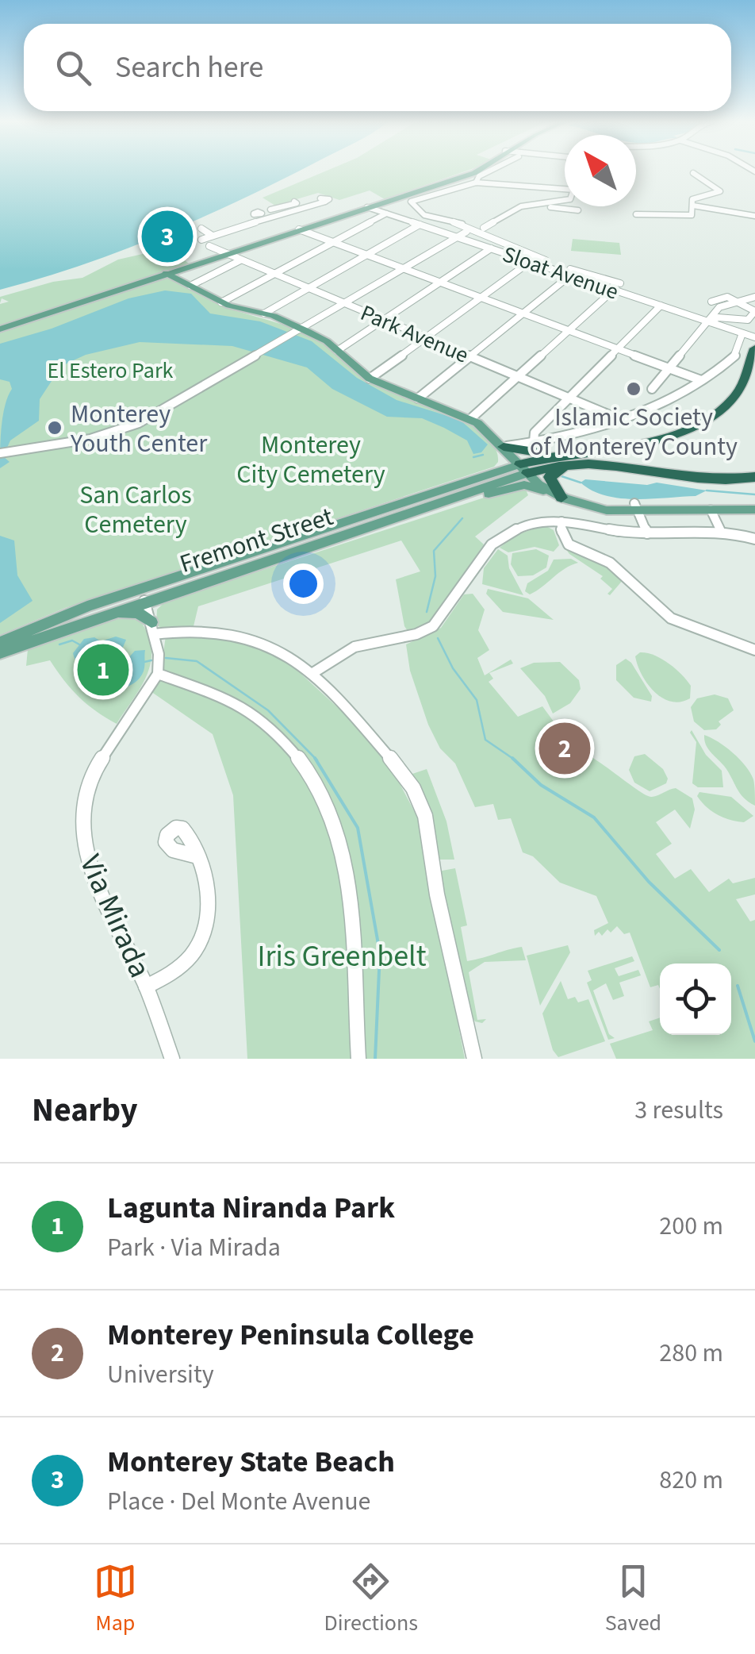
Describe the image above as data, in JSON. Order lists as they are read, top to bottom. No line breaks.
{"streets":{"main road":["Fremont Street"],"street":["Sloat Avenue","Park Avenue","Via Mirada"]},"parks":["El Estero Park","Monterey City Cemetery","San Carlos Cemetery","Iris Greenbelt"],"places":["Islamic Society of Monterey County","Monterey Youth Center"],"north":"top left","page":{"search":"Search here","pins":["3","1","2"],"heading":["Nearby","3 results"],"list":[{"mark":"1","name":"Lagunta Niranda Park","note":"Park · Via Mirada","value":"200 m"},{"mark":"2","name":"Monterey Peninsula College","note":"University","value":"280 m"},{"mark":"3","name":"Monterey State Beach","note":"Place · Del Monte Avenue","value":"820 m"}],"nav":["Map","Directions","Saved"]}}
